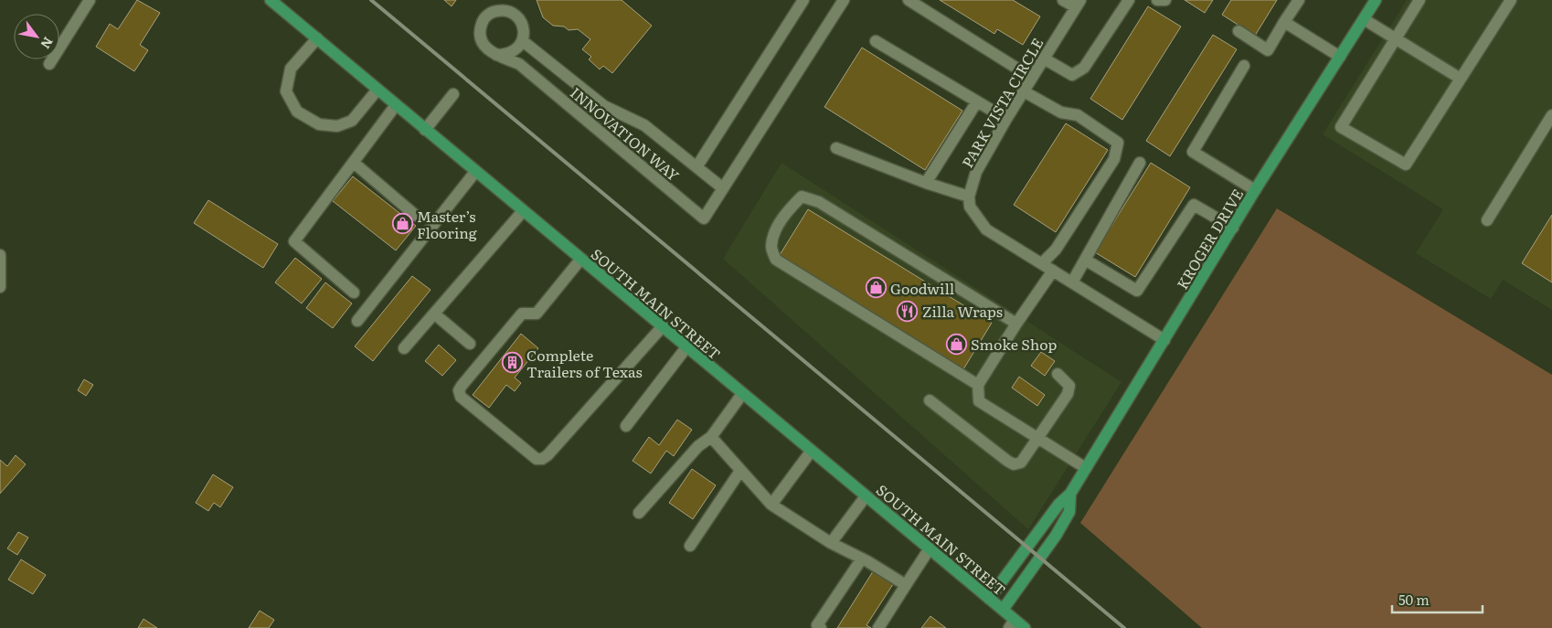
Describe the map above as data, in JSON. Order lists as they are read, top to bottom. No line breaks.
{"streets":{"main road":["KROGER DRIVE","SOUTH MAIN STREET"],"street":["PARK VISTA CIRCLE","INNOVATION WAY"]},"crossings":[["KROGER DRIVE","SOUTH MAIN STREET"]],"places":{"shop":["Master’s Flooring","Goodwill","Smoke Shop"],"restaurant":["Zilla Wraps"],"building":["Complete Trailers of Texas"]},"scale_bar":"50 m","north":"bottom right"}
